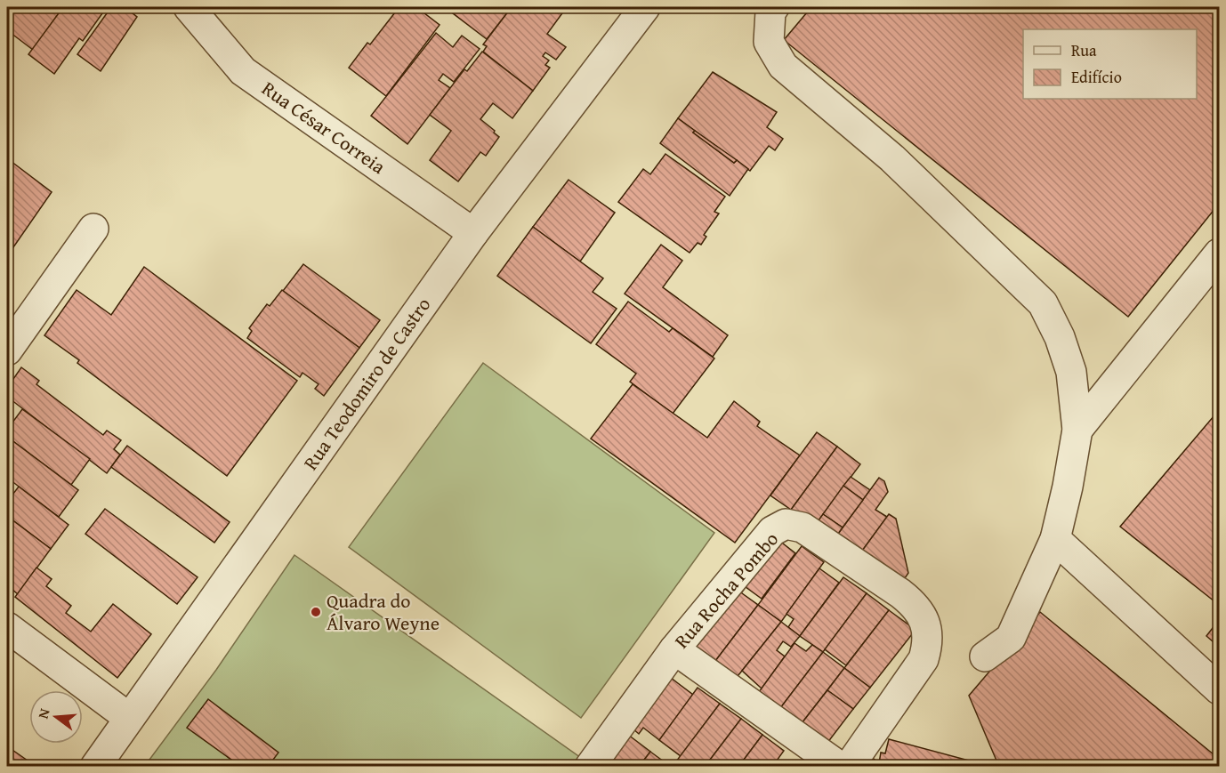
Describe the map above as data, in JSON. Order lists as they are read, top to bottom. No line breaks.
{"streets":{"street":["Rua César Correia","Rua Teodomiro de Castro","Rua Rocha Pombo"]},"crossings":[["Rua César Correia","Rua Teodomiro de Castro"]],"places":["Quadra do Álvaro Weyne"],"legend":["Rua","Edifício"],"north":"left"}
